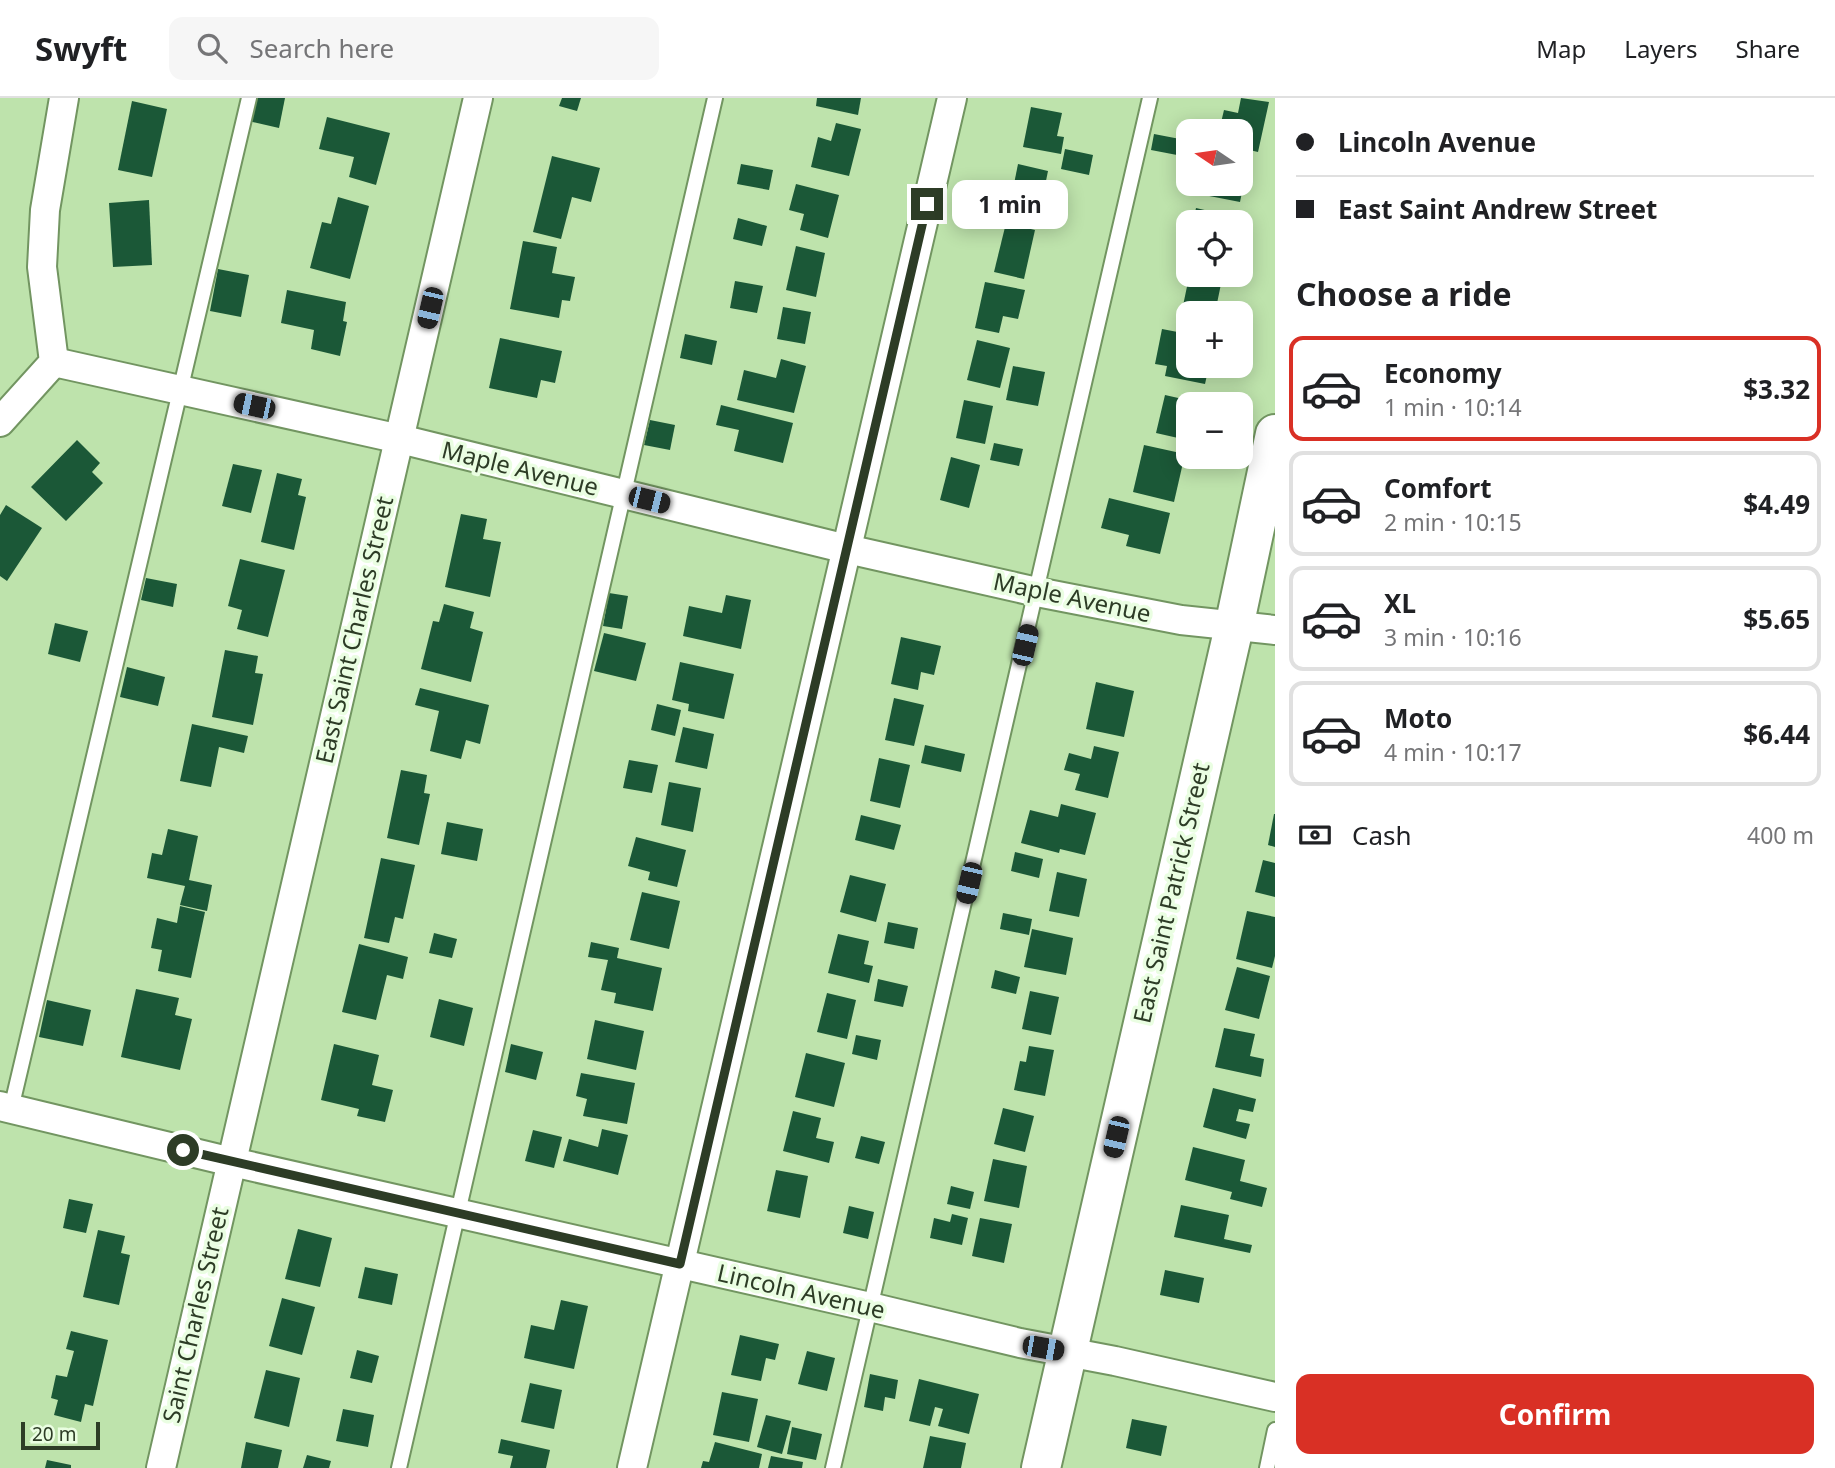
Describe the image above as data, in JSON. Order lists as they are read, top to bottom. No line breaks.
{"streets":{"main road":["East Saint Patrick Street"],"street":["Maple Avenue","East Saint Charles Street","Lincoln Avenue","Saint Charles Street"]},"crossings":[["Maple Avenue","East Saint Charles Street"],["Maple Avenue","East Saint Patrick Street"],["East Saint Charles Street","Lincoln Avenue"],["East Saint Charles Street","Saint Charles Street"],["East Saint Patrick Street","Lincoln Avenue"],["Lincoln Avenue","Saint Charles Street"]],"scale_bar":"20 m","north":"left","page":{"header":"Swyft","search":"Search here","nav":["Map","Layers","Share"],"banner":["Lincoln Avenue","East Saint Andrew Street"],"map_buttons":["+","−"],"bubble":"1 min","heading":"Choose a ride","list":[{"name":"Economy","note":"1 min · 10:14","value":"$3.32"},{"name":"Comfort","note":"2 min · 10:15","value":"$4.49"},{"name":"XL","note":"3 min · 10:16","value":"$5.65"},{"name":"Moto","note":"4 min · 10:17","value":"$6.44"}],"pay":["Cash","400 m"],"buttons":"Confirm","scale":"20 m"}}
